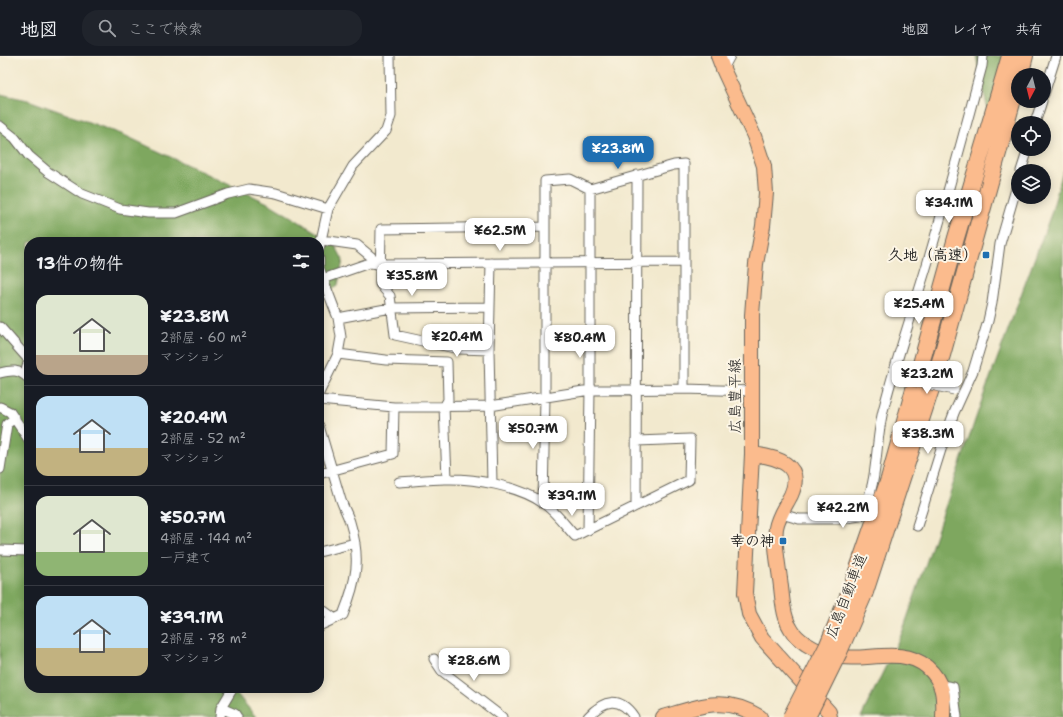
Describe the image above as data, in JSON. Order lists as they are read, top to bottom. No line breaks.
{"streets":{"highway":["広島自動車道"],"main road":["広島豊平線"]},"places":{"transit":["久地（高速）","幸の神"]},"north":"bottom","page":{"header":"地図","search":"ここで検索","nav":["地図","レイヤ","共有"],"price":["¥23.8M","¥34.1M","¥62.5M","¥35.8M","¥25.4M","¥20.4M","¥80.4M","¥23.2M","¥50.7M","¥38.3M","¥39.1M","¥42.2M","¥28.6M"],"heading":"13件の物件","list":[{"name":"¥23.8M","note":"2部屋 · 60 m² · マンション"},{"name":"¥20.4M","note":"2部屋 · 52 m² · マンション"},{"name":"¥50.7M","note":"4部屋 · 144 m² · 一戸建て"},{"name":"¥39.1M","note":"2部屋 · 78 m² · マンション"}]}}
